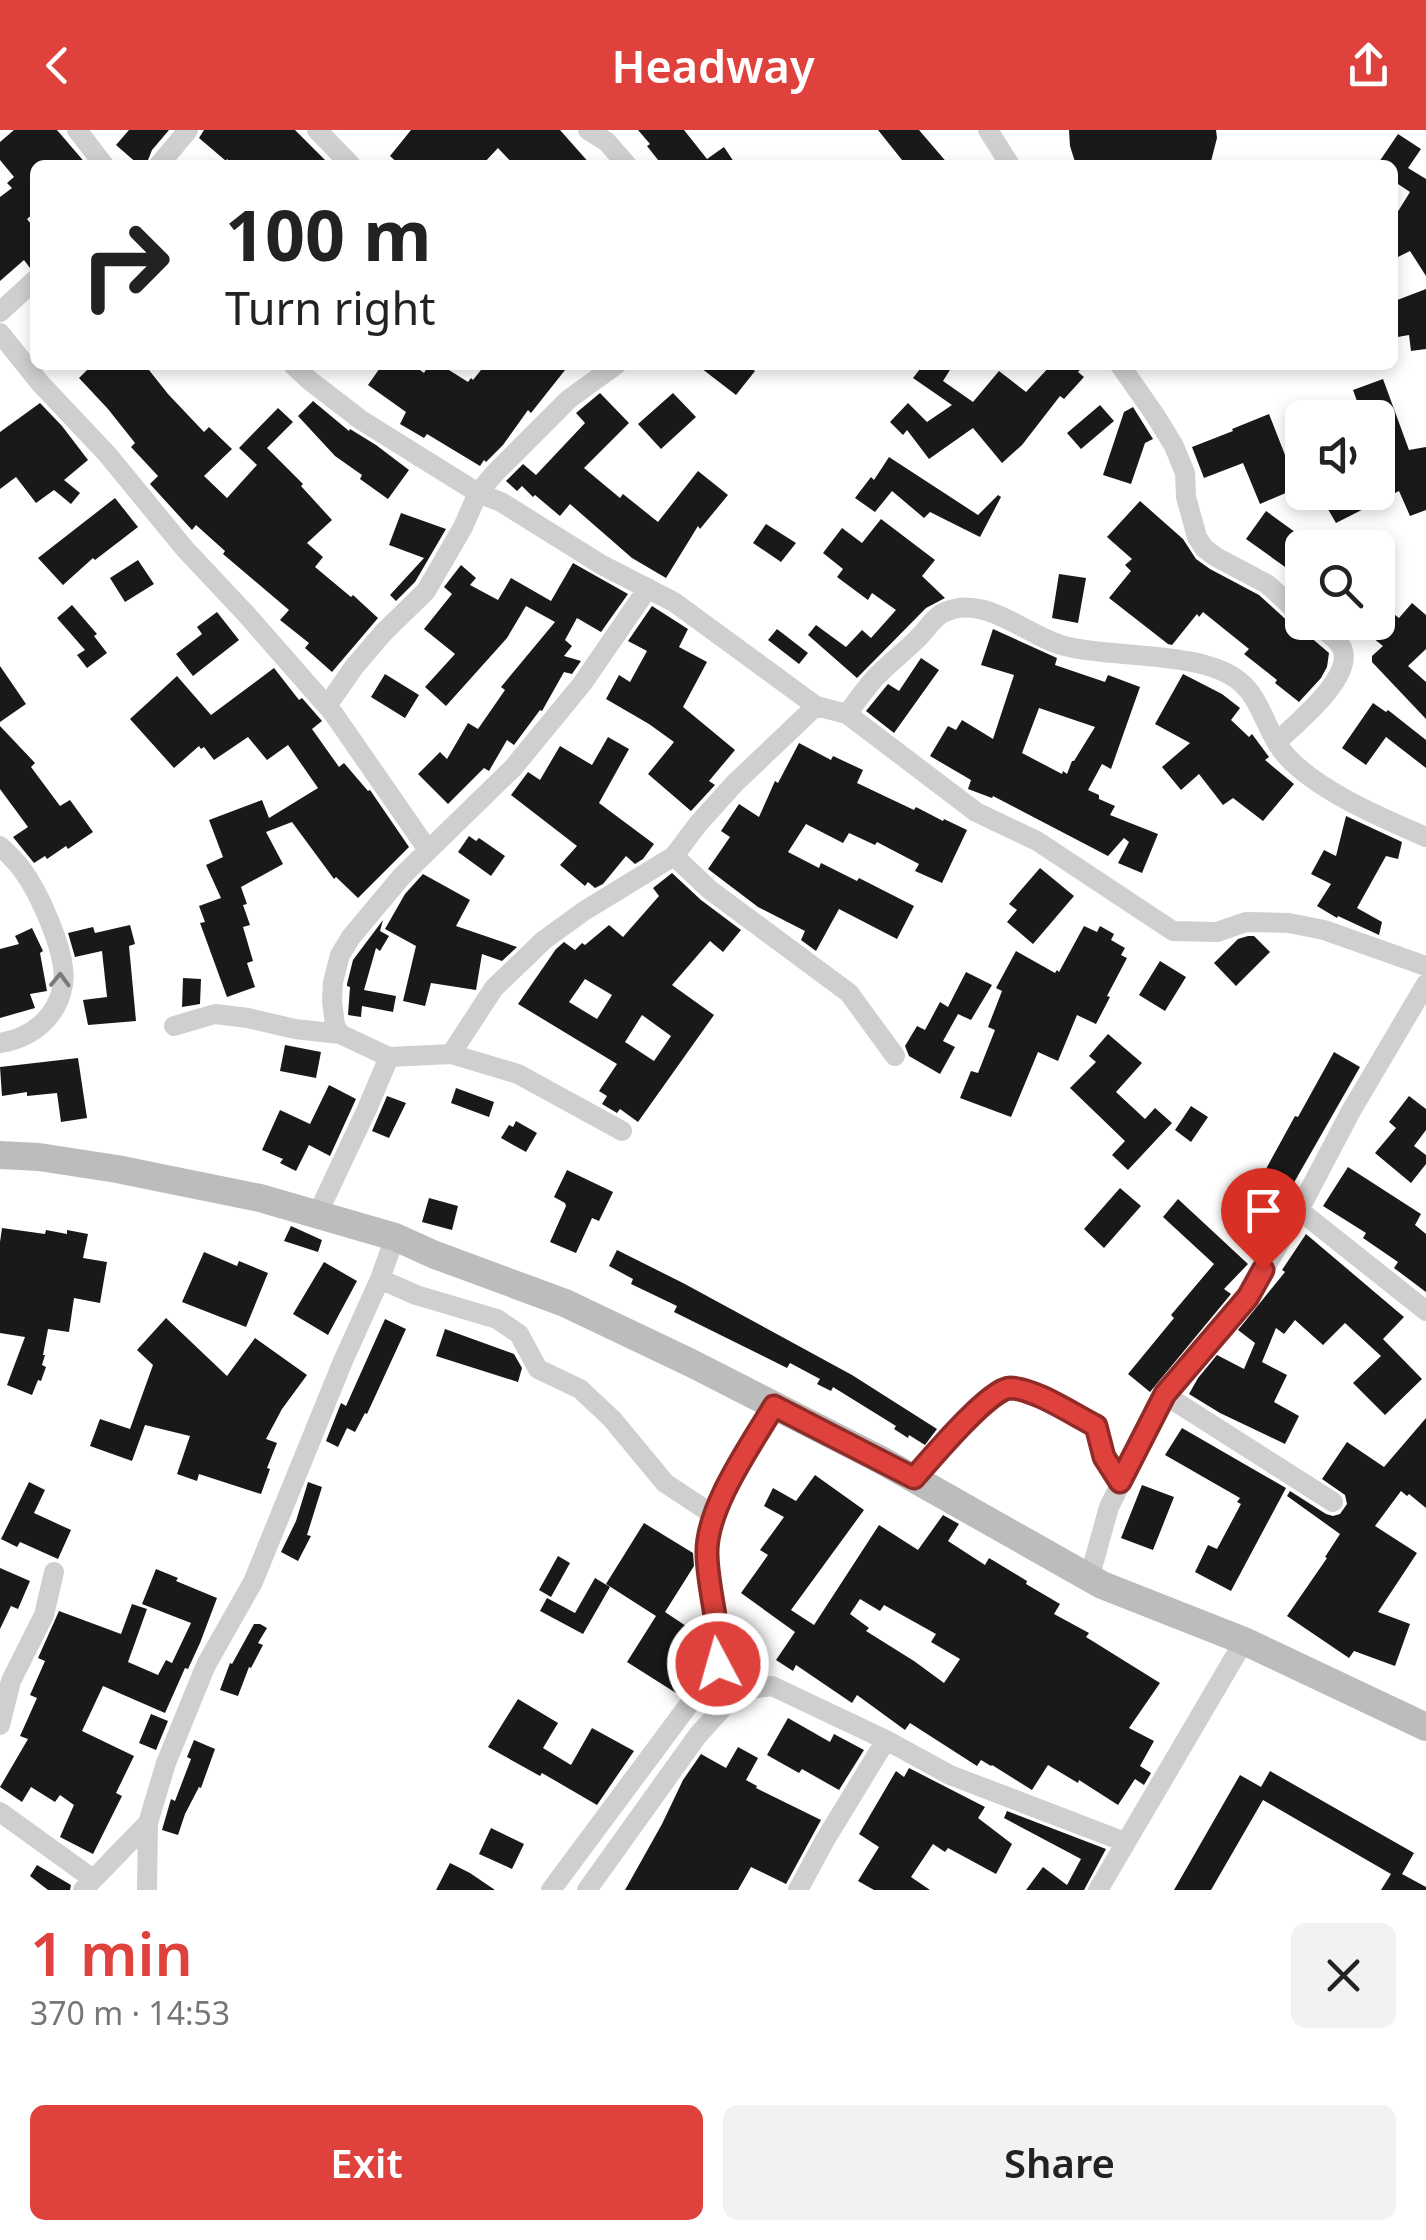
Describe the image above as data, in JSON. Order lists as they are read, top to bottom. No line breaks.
{"page":{"header":"Headway","turn":["100 m","Turn right"],"heading":["1 min","370 m · 14:53"],"buttons":["Exit","Share"]}}
